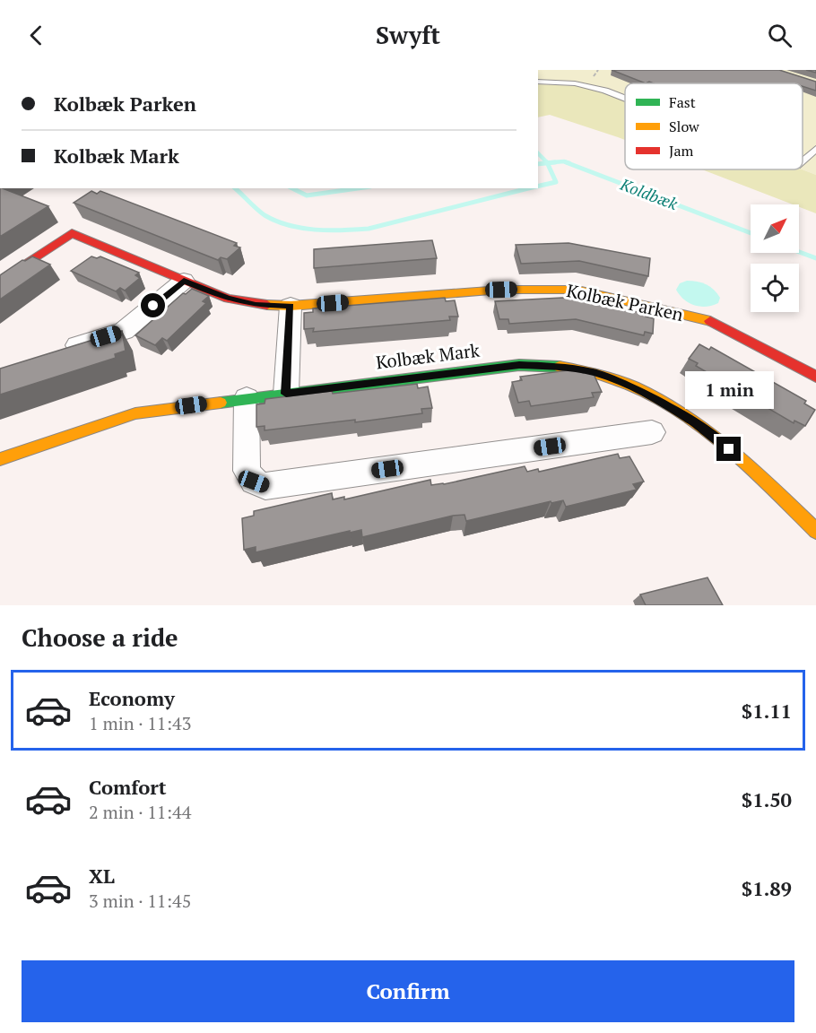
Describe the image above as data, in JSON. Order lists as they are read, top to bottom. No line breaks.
{"streets":{"street":["Kolbæk Parken","Kolbæk Mark"]},"water":["Koldbæk"],"legend":["Fast","Slow","Jam"],"north":"top right","page":{"header":"Swyft","banner":["Kolbæk Parken","Kolbæk Mark"],"bubble":"1 min","heading":"Choose a ride","list":[{"name":"Economy","note":"1 min · 11:43","value":"$1.11"},{"name":"Comfort","note":"2 min · 11:44","value":"$1.50"},{"name":"XL","note":"3 min · 11:45","value":"$1.89"}],"buttons":"Confirm"}}
